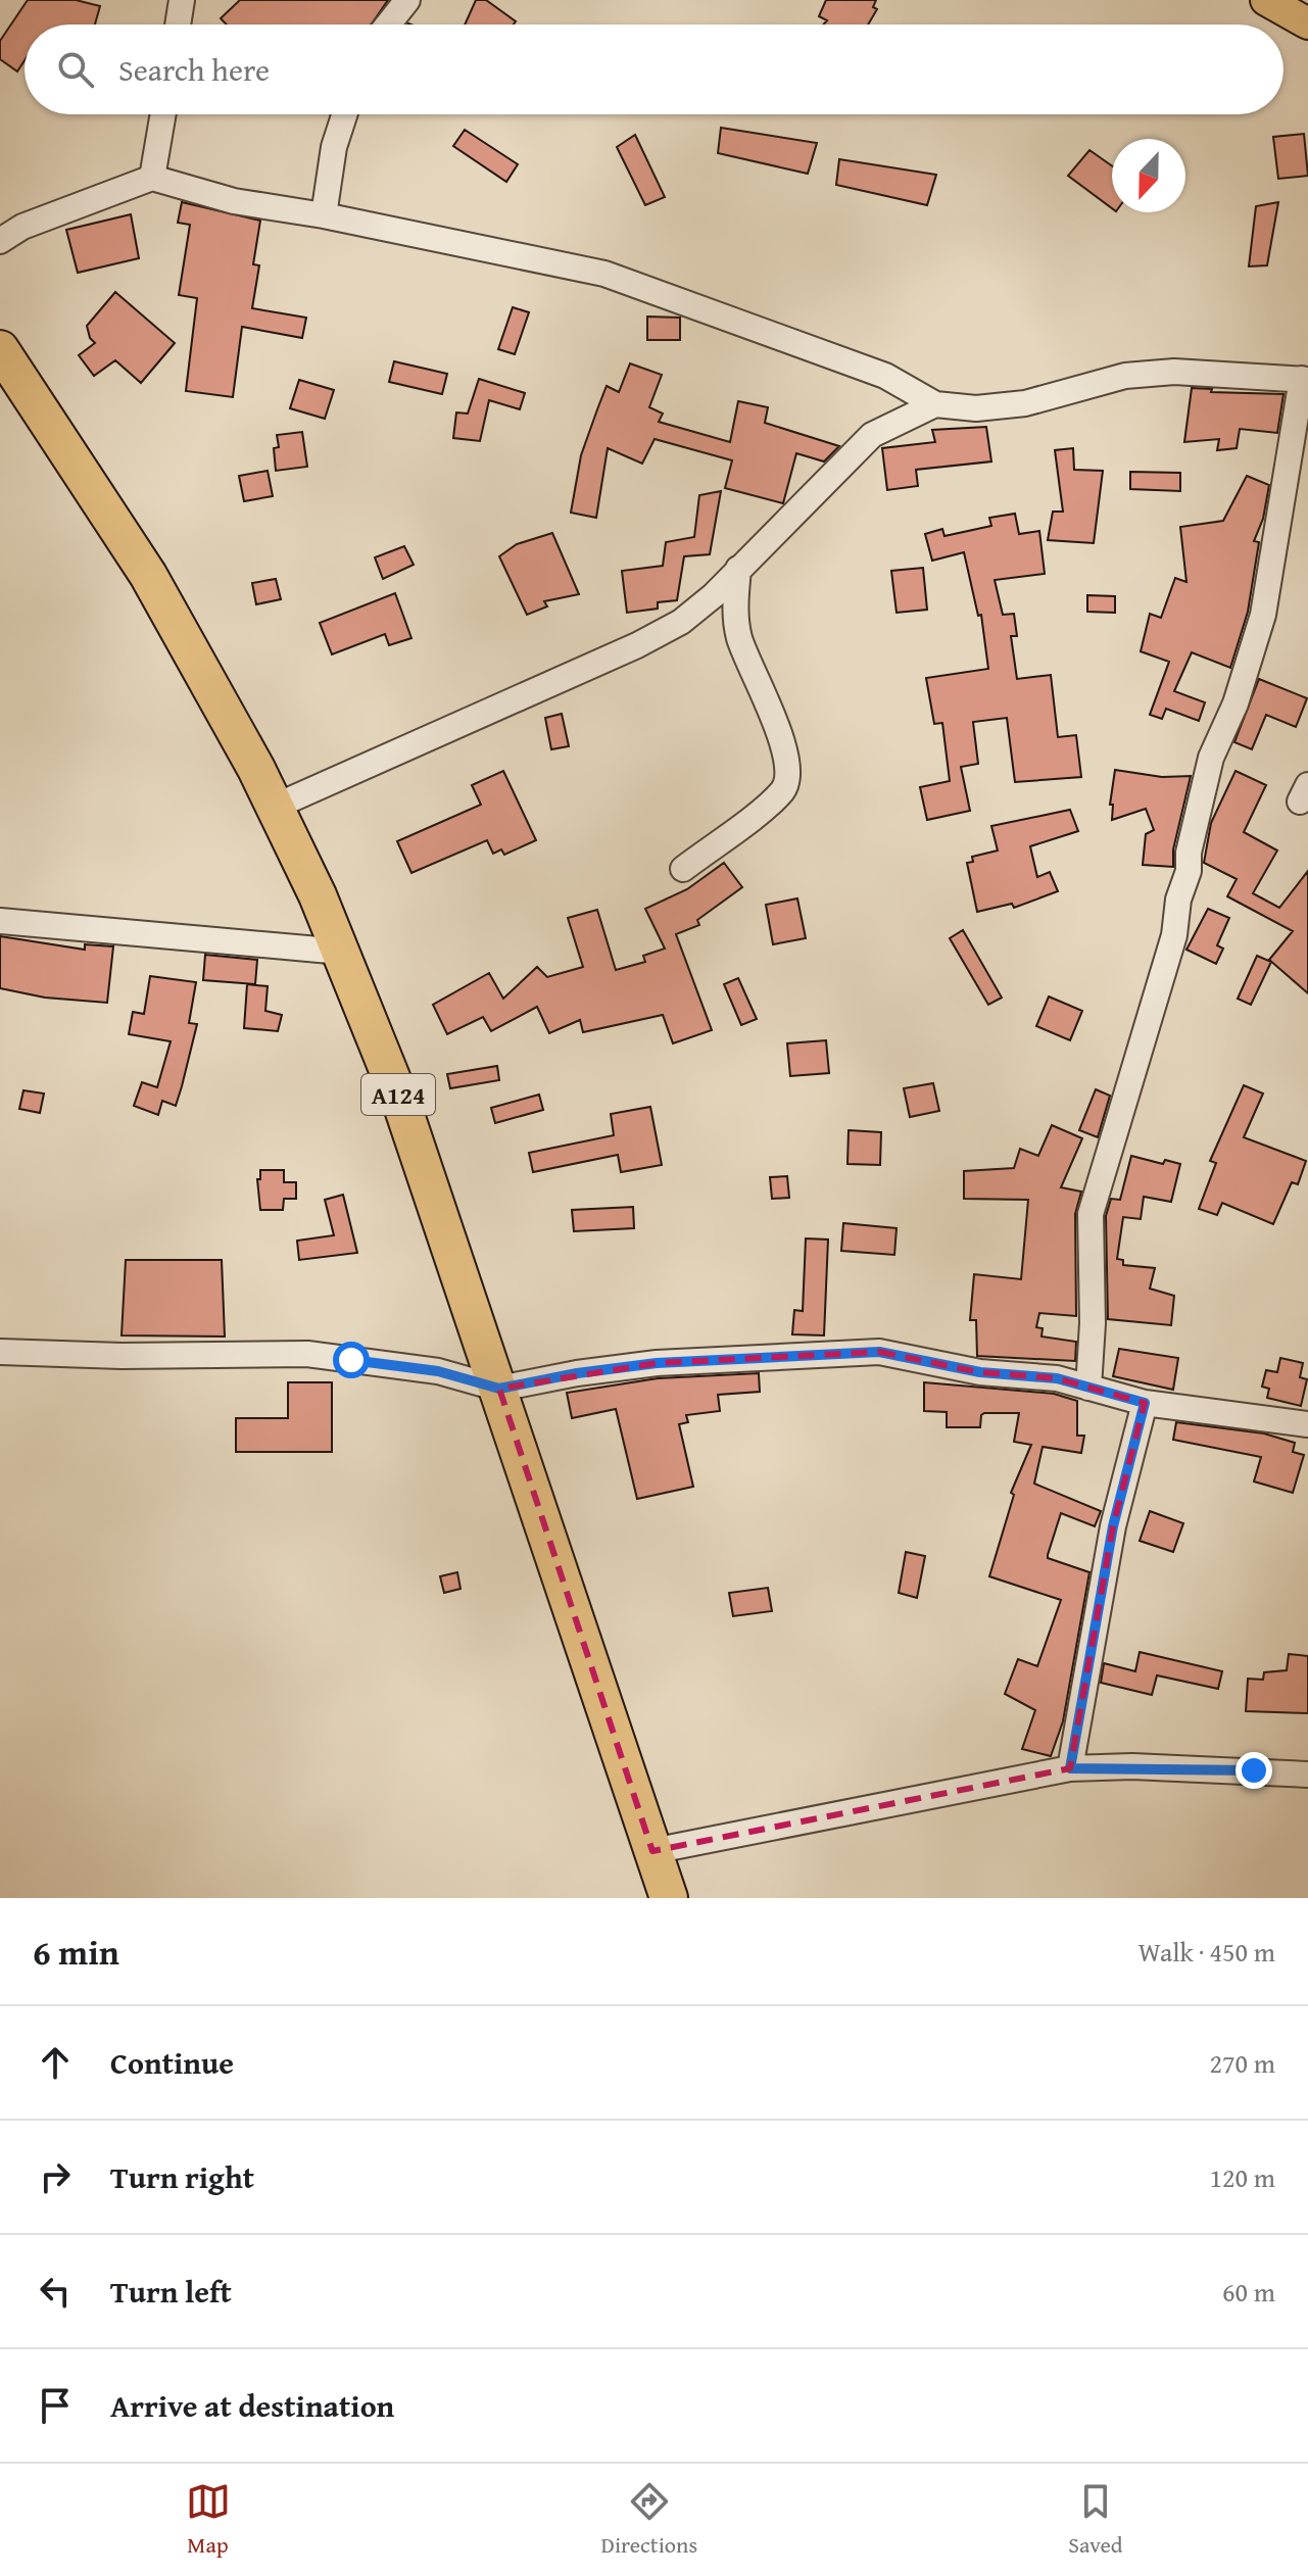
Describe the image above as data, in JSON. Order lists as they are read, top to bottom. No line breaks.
{"streets":{"highway":["A124"]},"north":"bottom","page":{"search":"Search here","heading":["6 min","Walk · 450 m"],"list":[["Continue","270 m"],["Turn right","120 m"],["Turn left","60 m"],"Arrive at destination"],"nav":["Map","Directions","Saved"]}}
